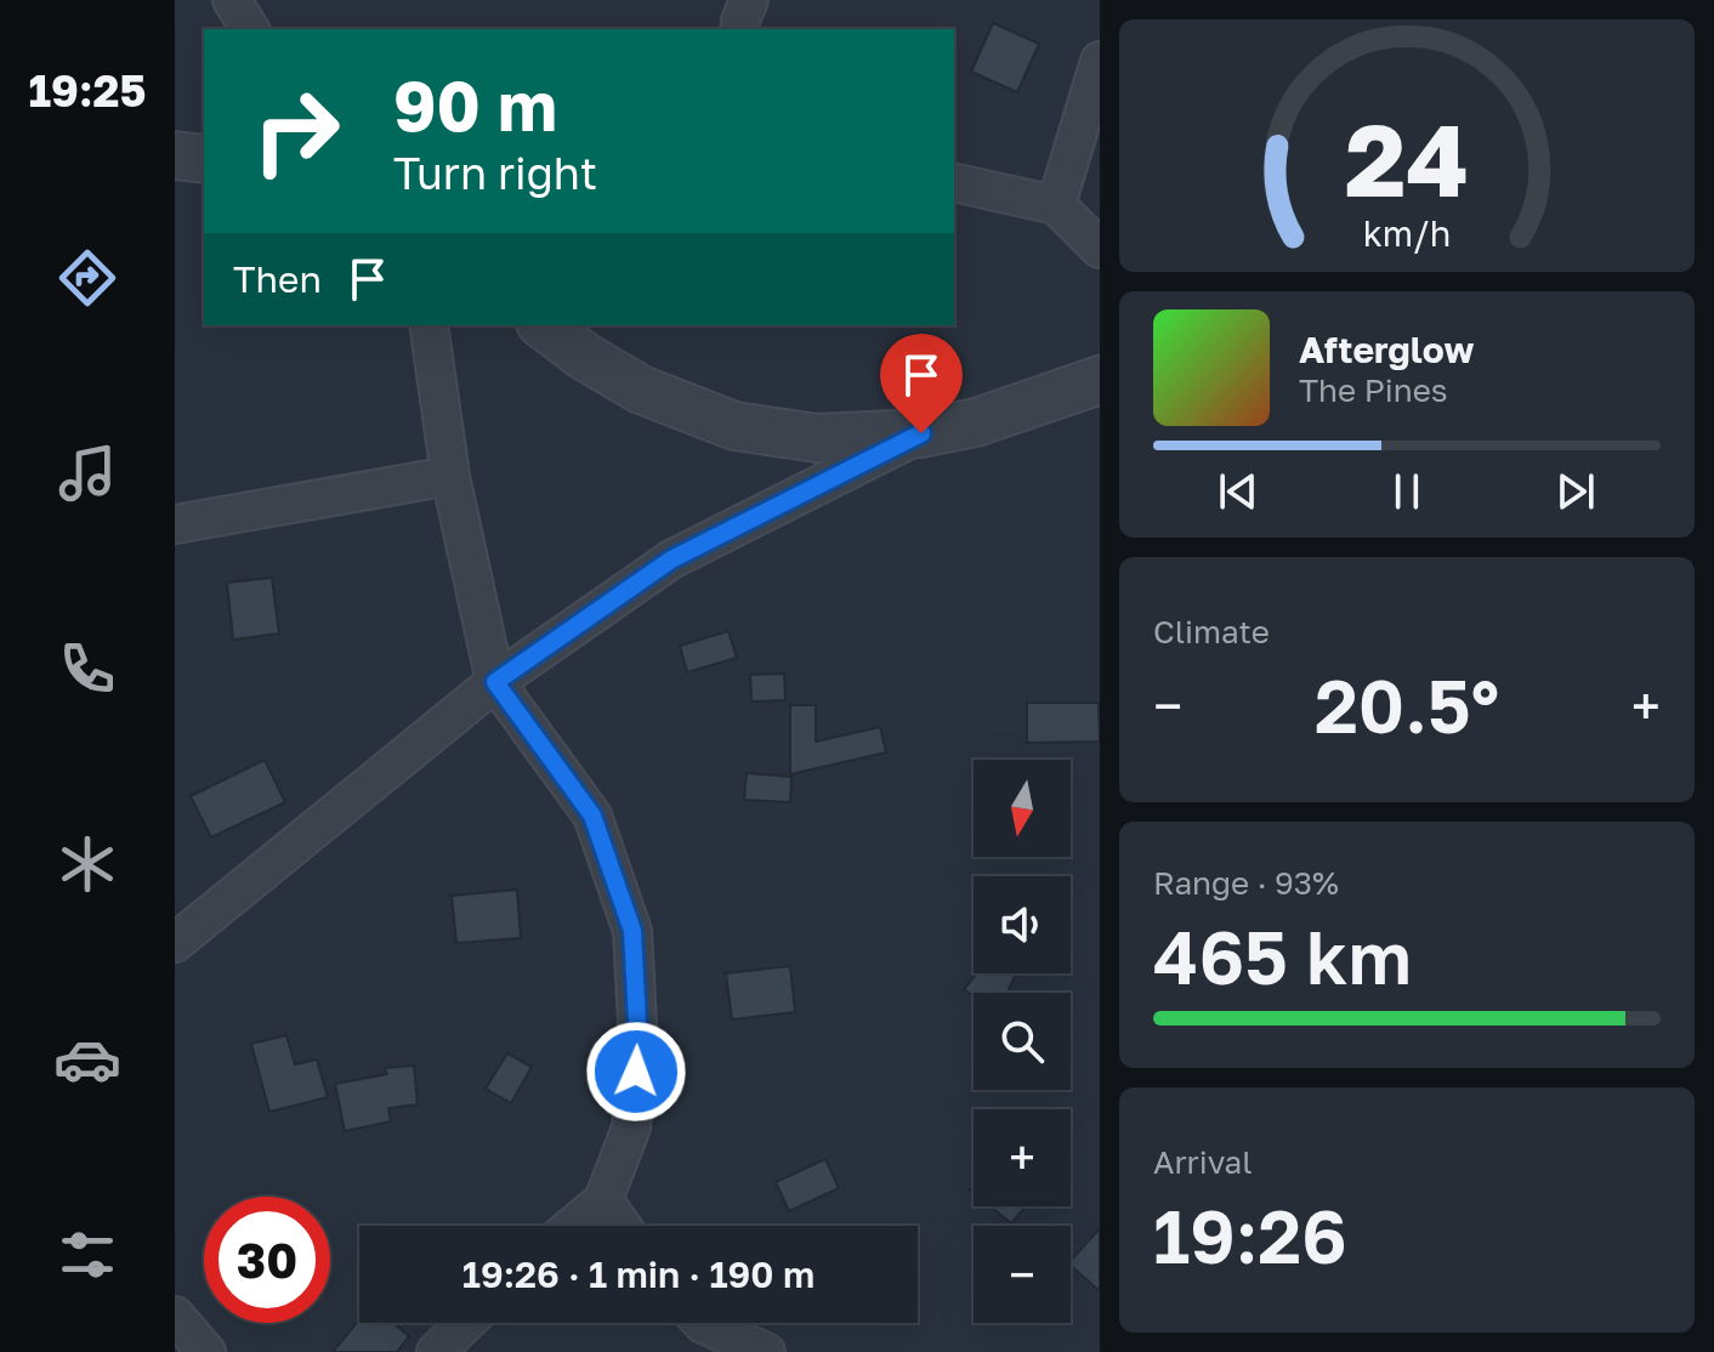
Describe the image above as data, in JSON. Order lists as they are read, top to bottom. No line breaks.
{"north":"bottom","page":{"tabs":"19:25","turn":["90 m","Turn right"],"then":"Then","song":["Afterglow","The Pines"],"tile":["Climate",["Range · 93%","465 km"],["Arrival","19:26"]],"heat":["−","20.5°","+"],"map_buttons":["+","−"],"limit":"30","trip":"19:26 · 1 min · 190 m","gauge":["24","km/h"]}}
